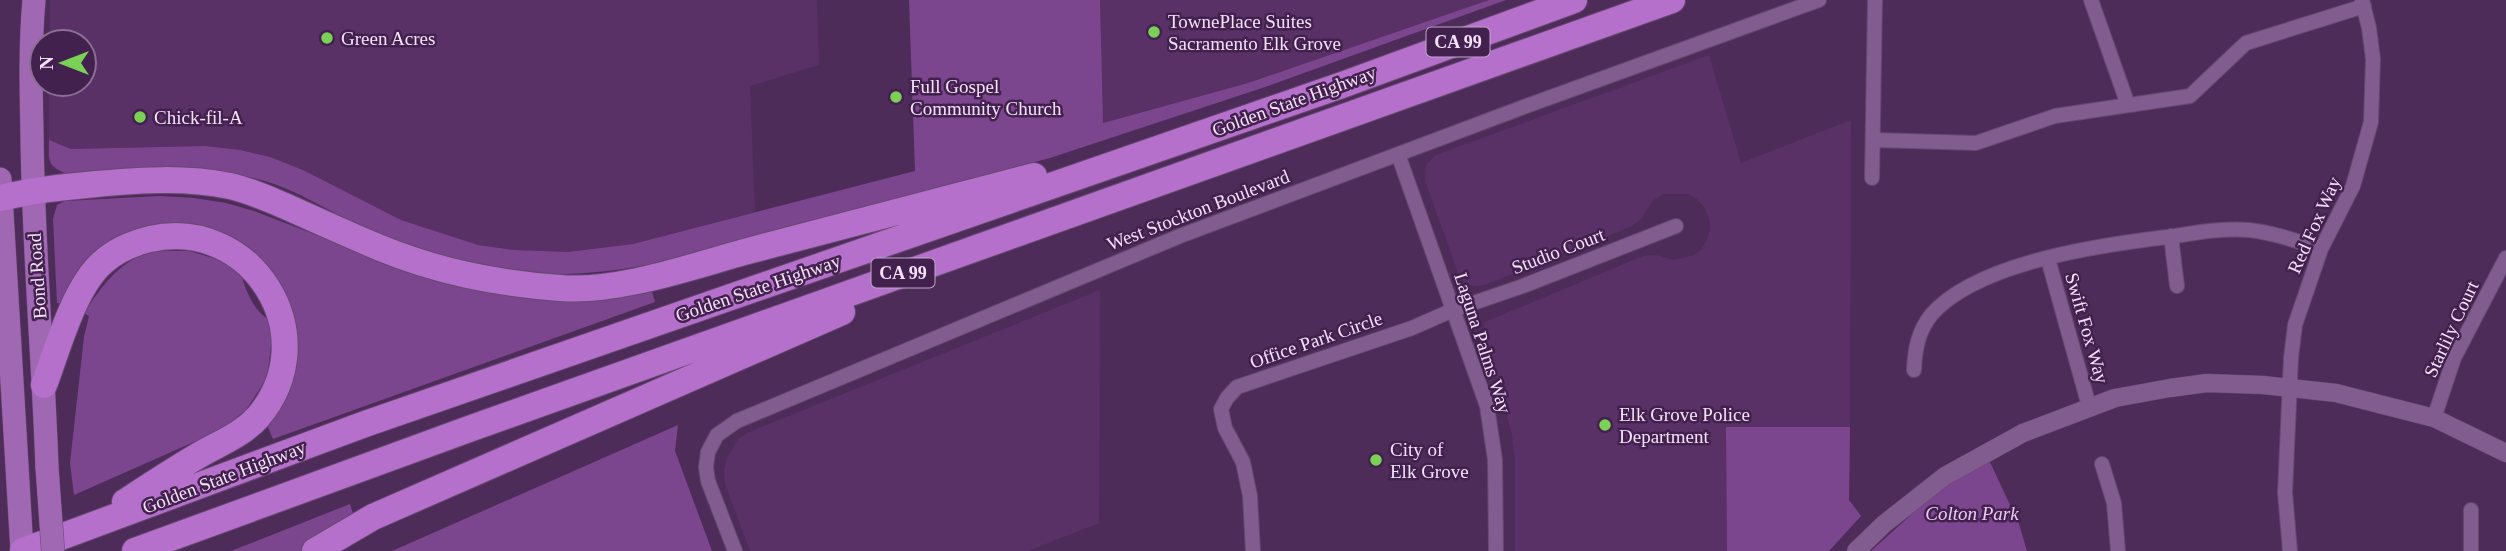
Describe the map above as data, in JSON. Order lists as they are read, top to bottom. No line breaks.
{"streets":{"highway":["CA 99","Golden State Highway"],"main road":["Bond Road"],"street":["West Stockton Boulevard","Red Fox Way","Studio Court","Swift Fox Way","Starlily Court","Office Park Circle","Laguna Palms Way"]},"crossings":[["West Stockton Boulevard","Laguna Palms Way"],["Studio Court","Office Park Circle"],["Studio Court","Laguna Palms Way"],["Office Park Circle","Laguna Palms Way"]],"parks":["Colton Park"],"places":["TownePlace Suites Sacramento Elk Grove","Green Acres","Full Gospel Community Church","Chick-fil-A","Elk Grove Police Department","City of Elk Grove"],"north":"left"}
